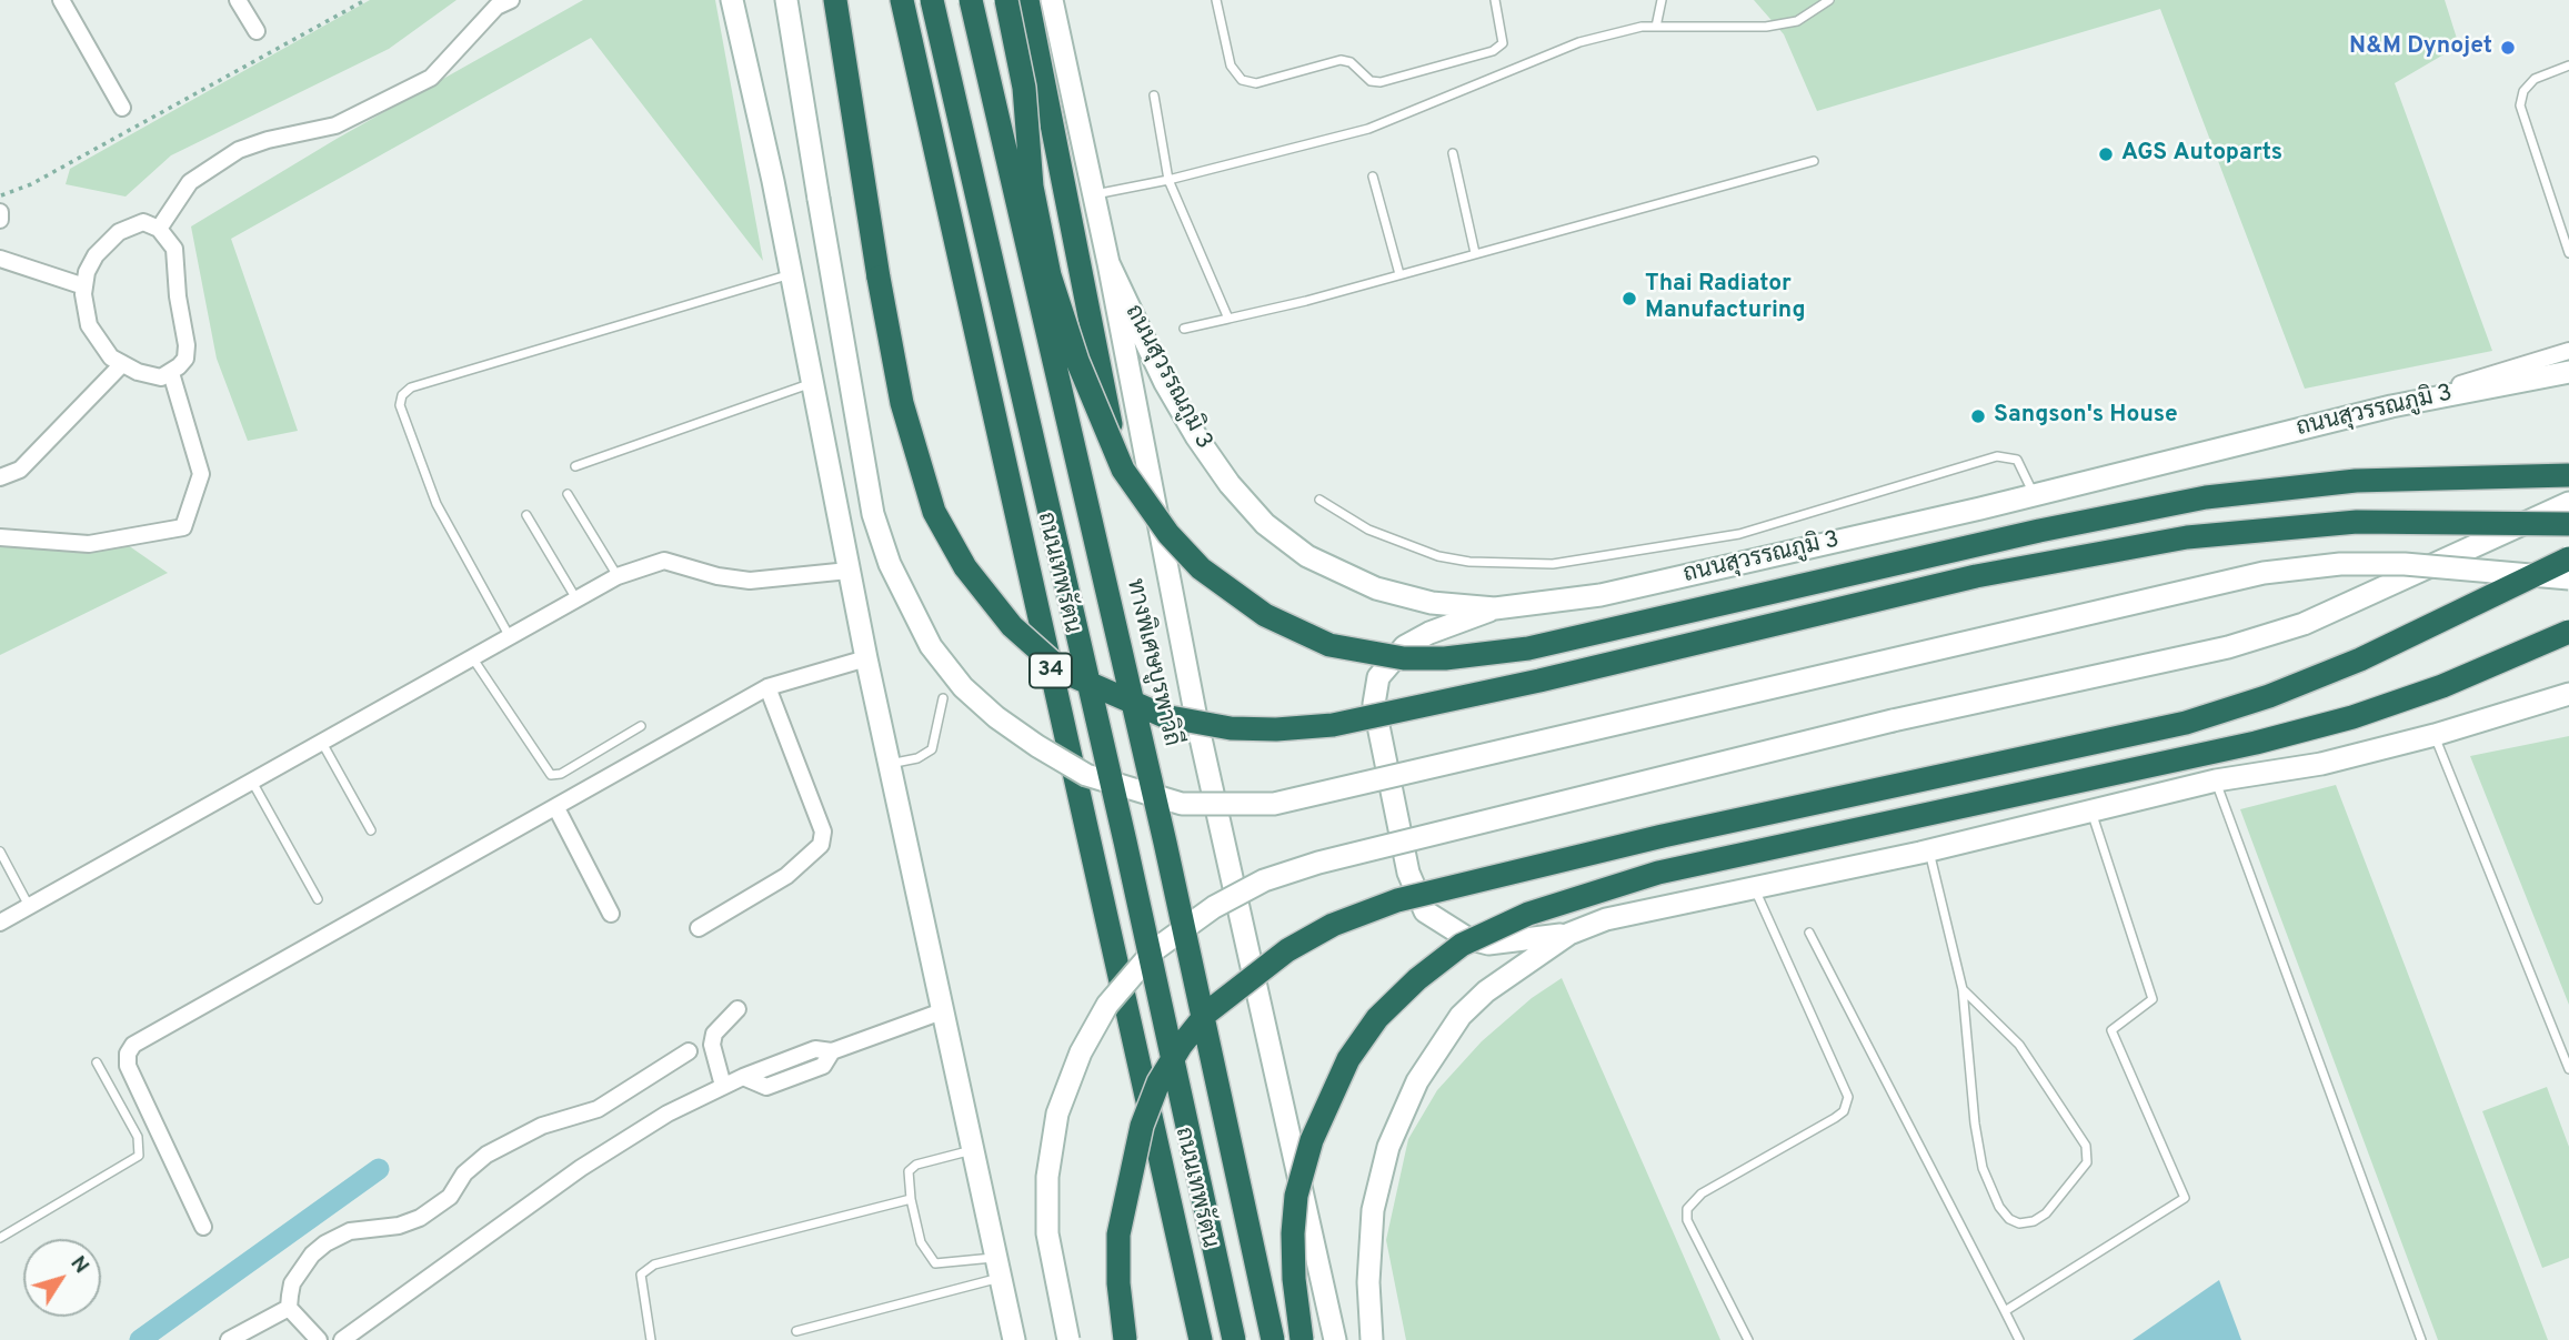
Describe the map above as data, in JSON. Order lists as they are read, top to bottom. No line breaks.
{"streets":{"highway":["ถนนเทพรัตน","ทางพิเศษบูรพาวิถี","34"],"main road":["ถนนสุวรรณภูมิ 3"]},"places":["N&M Dynojet","AGS Autoparts","Thai Radiator Manufacturing","Sangson's House"],"north":"top right"}
